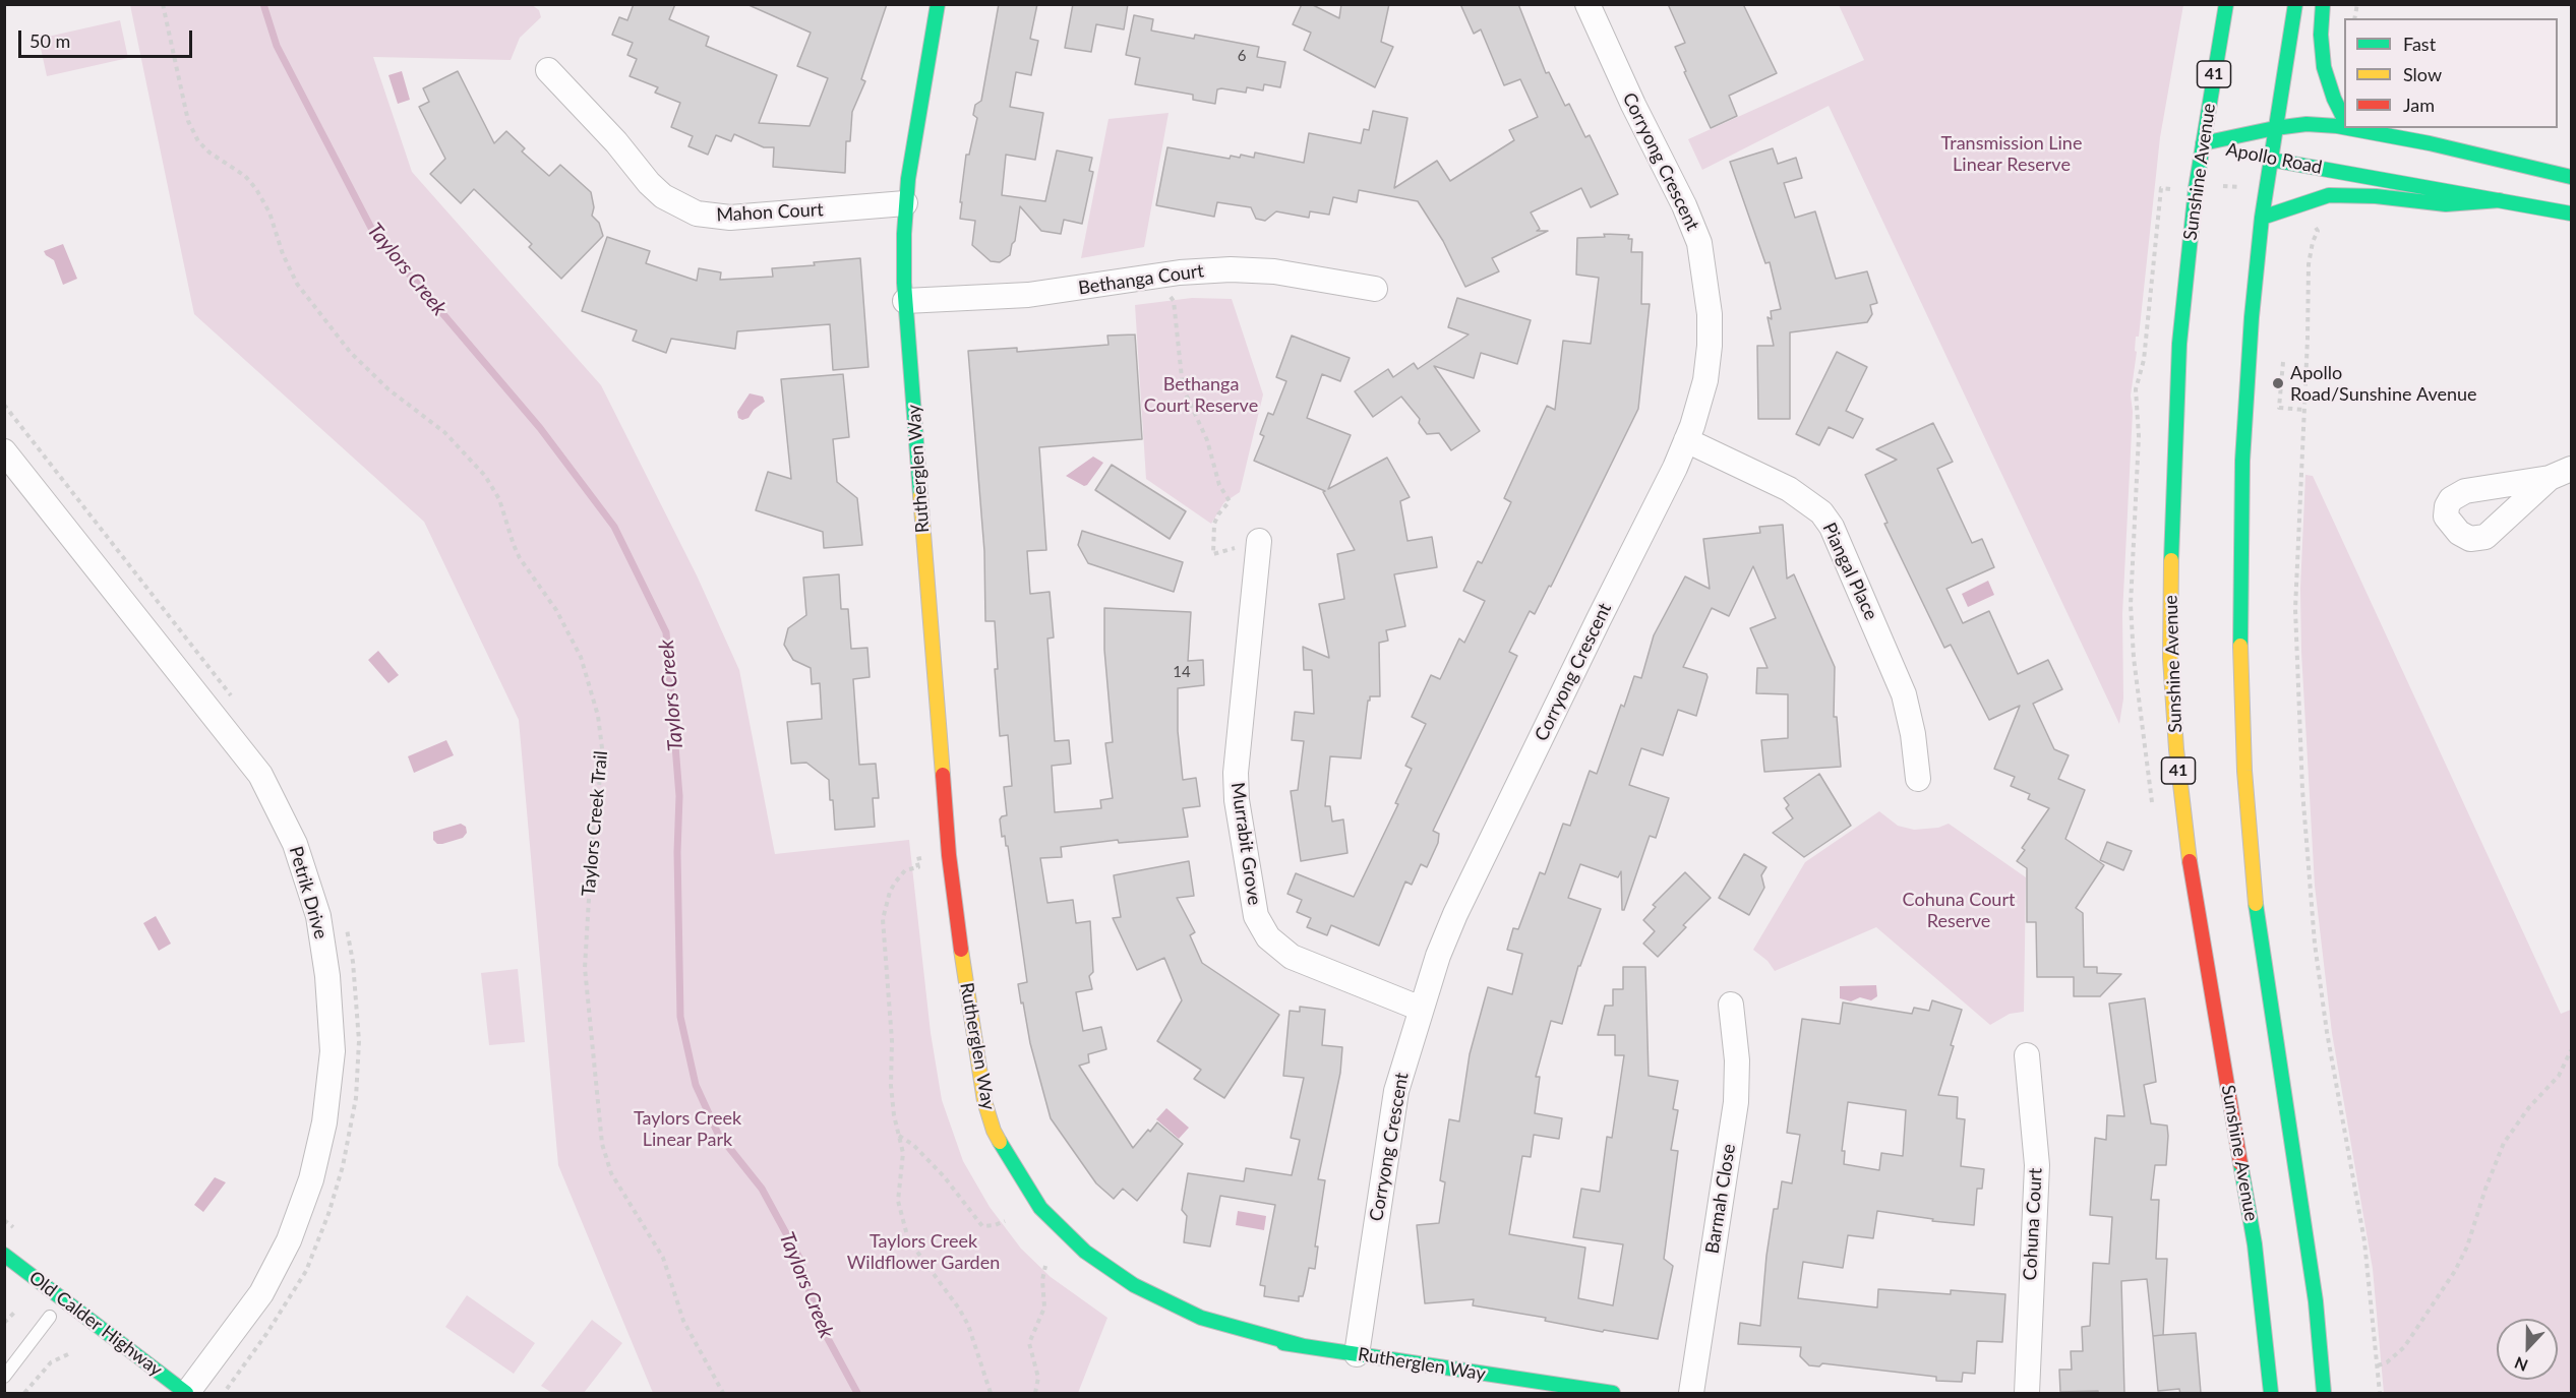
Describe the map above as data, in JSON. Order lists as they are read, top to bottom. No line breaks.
{"streets":{"main road":["41","Apollo Road","Sunshine Avenue","Rutherglen Way","Old Calder Highway"],"street":["Corryong Crescent","Mahon Court","Bethanga Court","Piangal Place","Murrabit Grove","Petrik Drive","Barmah Close","Cohuna Court"],"path":["Taylors Creek Trail"]},"crossings":[["Apollo Road","Sunshine Avenue"],["Corryong Crescent","Rutherglen Way"],["Corryong Crescent","Piangal Place"],["Corryong Crescent","Murrabit Grove"],["Mahon Court","Rutherglen Way"],["Bethanga Court","Rutherglen Way"],["Petrik Drive","Old Calder Highway"]],"water":["Taylors Creek"],"parks":["Transmission Line Linear Reserve","Bethanga Court Reserve","Cohuna Court Reserve","Taylors Creek Linear Park","Taylors Creek Wildflower Garden"],"places":["Apollo Road/Sunshine Avenue"],"house_numbers":["6","14"],"legend":["Fast","Slow","Jam"],"scale_bar":"50 m","north":"bottom"}
